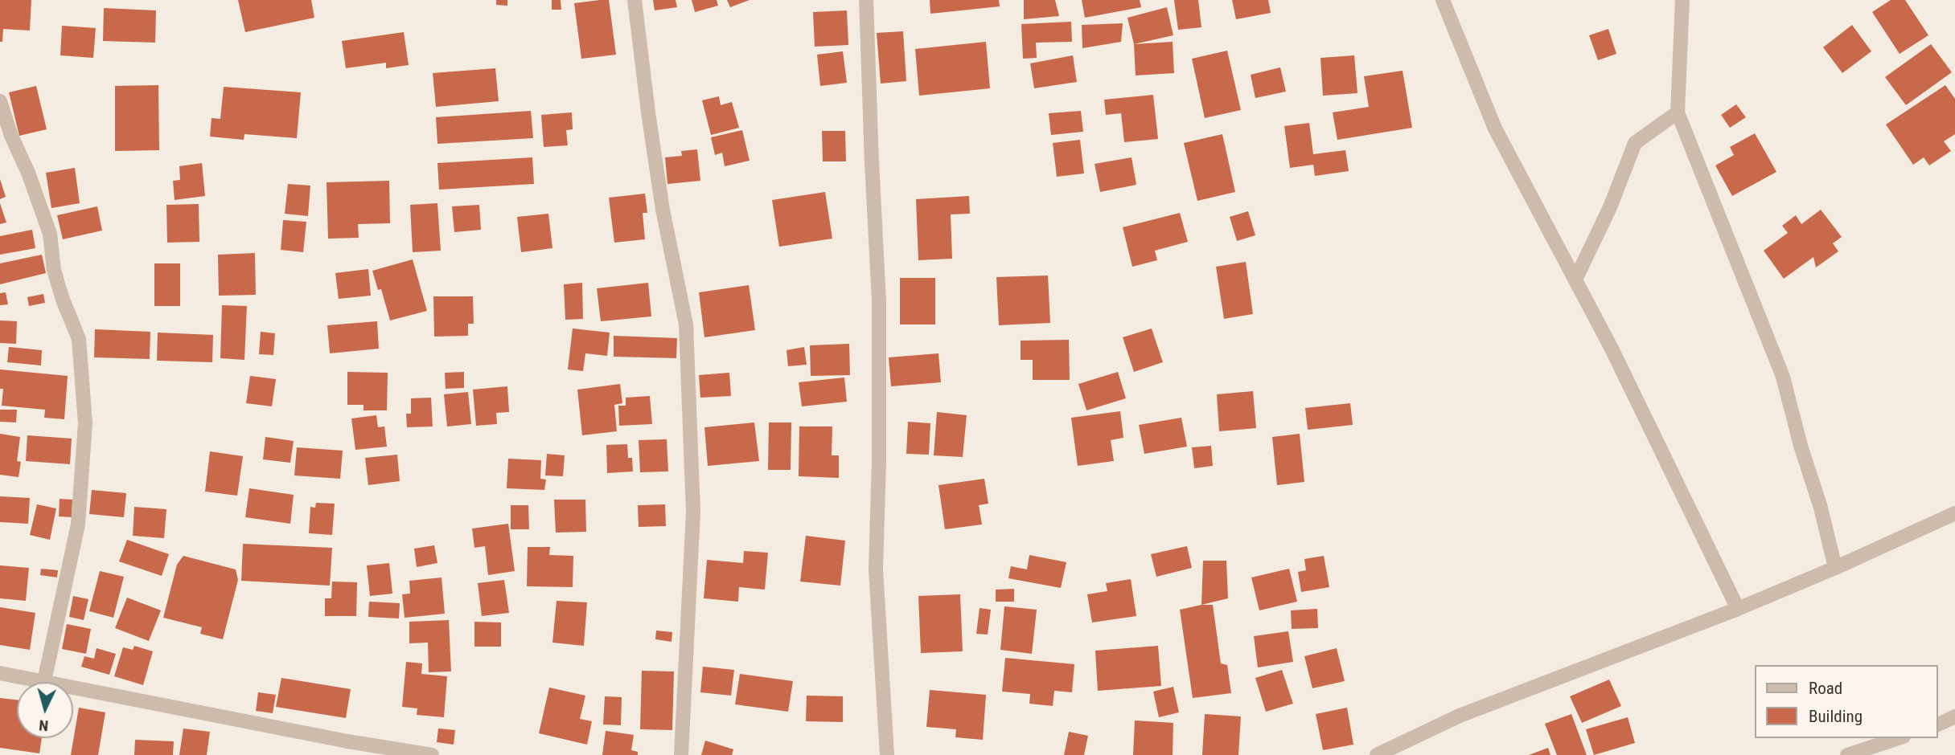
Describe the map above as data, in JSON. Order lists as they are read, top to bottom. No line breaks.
{"legend":["Road","Building"],"north":"bottom"}
